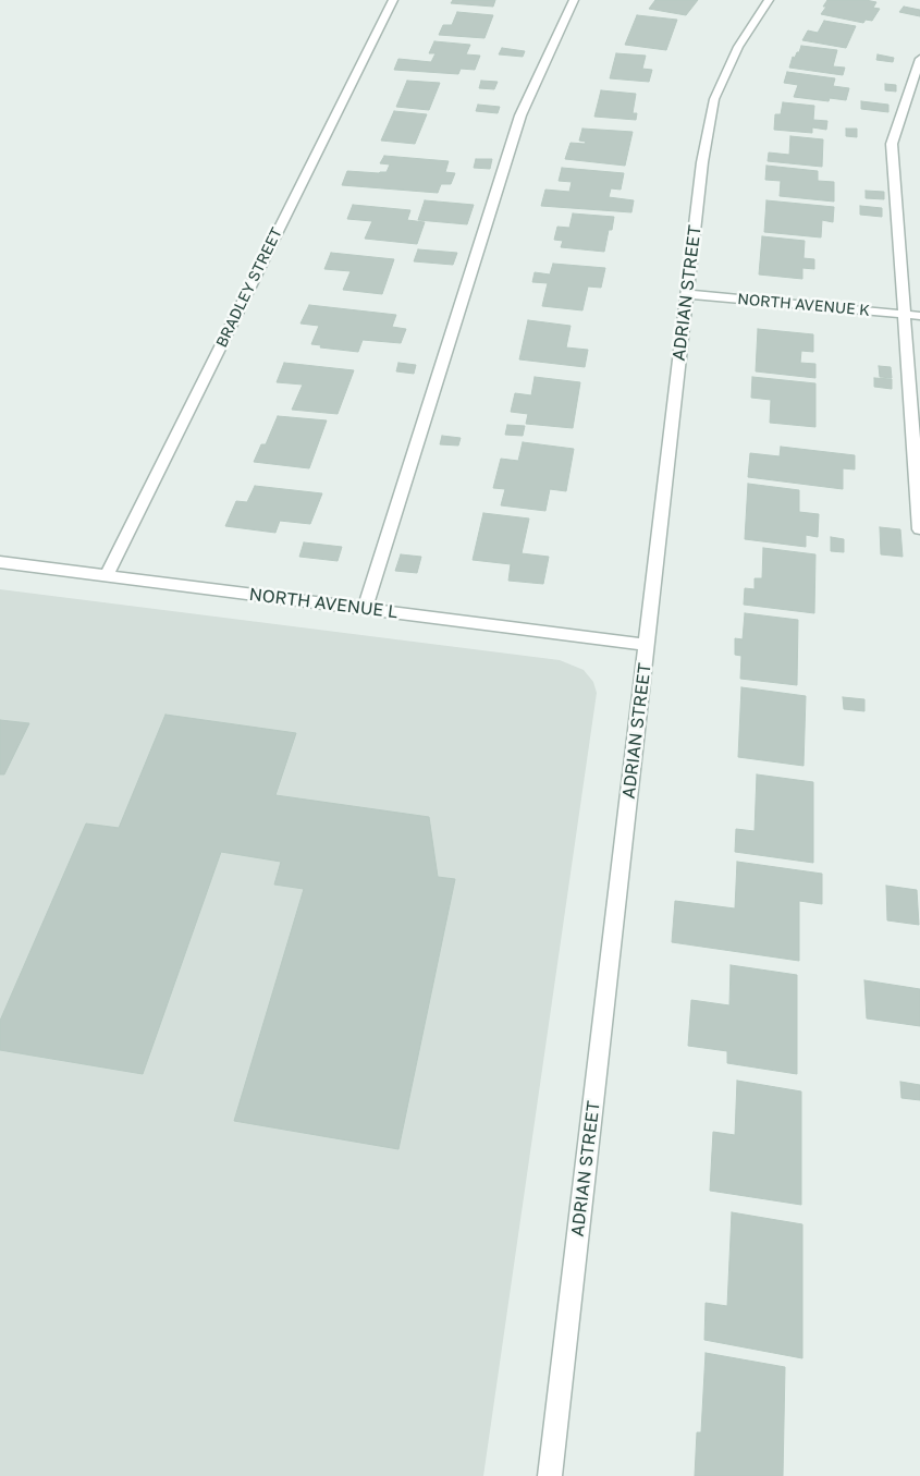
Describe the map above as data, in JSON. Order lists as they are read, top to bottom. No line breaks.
{"streets":{"street":["BRADLEY STREET","ADRIAN STREET","NORTH AVENUE K","NORTH AVENUE L"]},"crossings":[["BRADLEY STREET","NORTH AVENUE L"],["ADRIAN STREET","NORTH AVENUE K"],["ADRIAN STREET","NORTH AVENUE L"]]}
